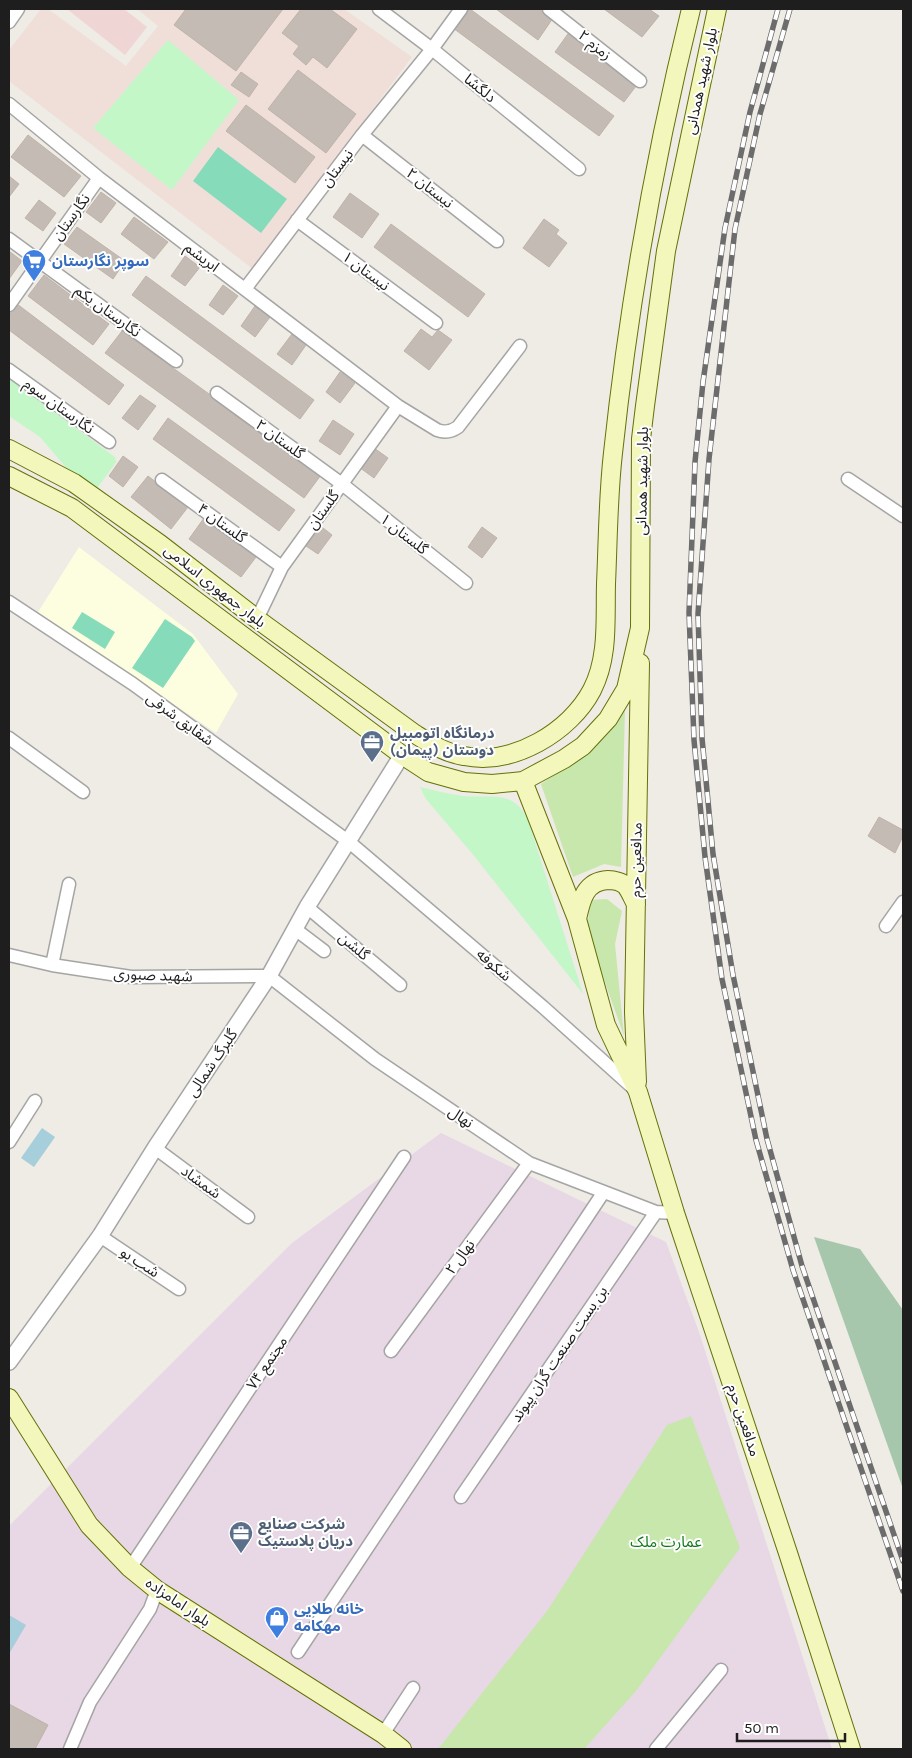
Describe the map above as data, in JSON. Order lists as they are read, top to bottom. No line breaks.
{"streets":{"main road":["بلوار شهید همدانی","بلوار جمهوری اسلامی","مدافعین حرم","بلوار امامزاده"],"street":["زمزم ۲","دلگشا","نیستان","نیستان ۲","نگارستان","ابریشم","نیستان ۱","نگارستان یکم","نگارستان سوم","گلستان ۲","گلستان","گلستان ۴","گلستان ۱","شقایق شرقی","گلشن","شکوفه","شهید صبوری","گلبرگ شمالی","نهال","شمشاد","نهال ۲","شب بو","بن بست صنعت گران پیوند","مجتمع ۷۴"]},"crossings":[["بلوار شهید همدانی","بلوار جمهوری اسلامی"],["بلوار شهید همدانی","مدافعین حرم"],["بلوار شهید همدانی","گلبرگ شمالی"],["دلگشا","نیستان"],["نیستان","نیستان ۲"],["نیستان","ابریشم"],["نیستان","نیستان ۱"],["نگارستان","ابریشم"],["نگارستان","نگارستان یکم"],["ابریشم","گلستان"],["گلستان ۲","گلستان"],["گلستان ۲","گلستان ۱"],["گلستان","گلستان ۴"],["گلستان","گلستان ۱"],["گلستان","بلوار جمهوری اسلامی"],["بلوار جمهوری اسلامی","گلبرگ شمالی"],["شقایق شرقی","شکوفه"],["شقایق شرقی","گلبرگ شمالی"],["مدافعین حرم","شکوفه"],["مدافعین حرم","نهال"],["گلشن","گلبرگ شمالی"],["شکوفه","گلبرگ شمالی"],["شهید صبوری","گلبرگ شمالی"],["شهید صبوری","نهال"],["گلبرگ شمالی","نهال"],["گلبرگ شمالی","شمشاد"],["گلبرگ شمالی","شب بو"],["نهال","نهال ۲"],["نهال","بن بست صنعت گران پیوند"],["مجتمع ۷۴","بلوار امامزاده"]],"parks":["عمارت ملک"],"places":{"supermarket":["سوپر نگارستان"],"office":["درمانگاه اتومبیل دوستان (پیمان)","شرکت صنایع دریان پلاستیک"],"shop":["خانه طلایی مهکامه"]},"scale_bar":"50 m"}
